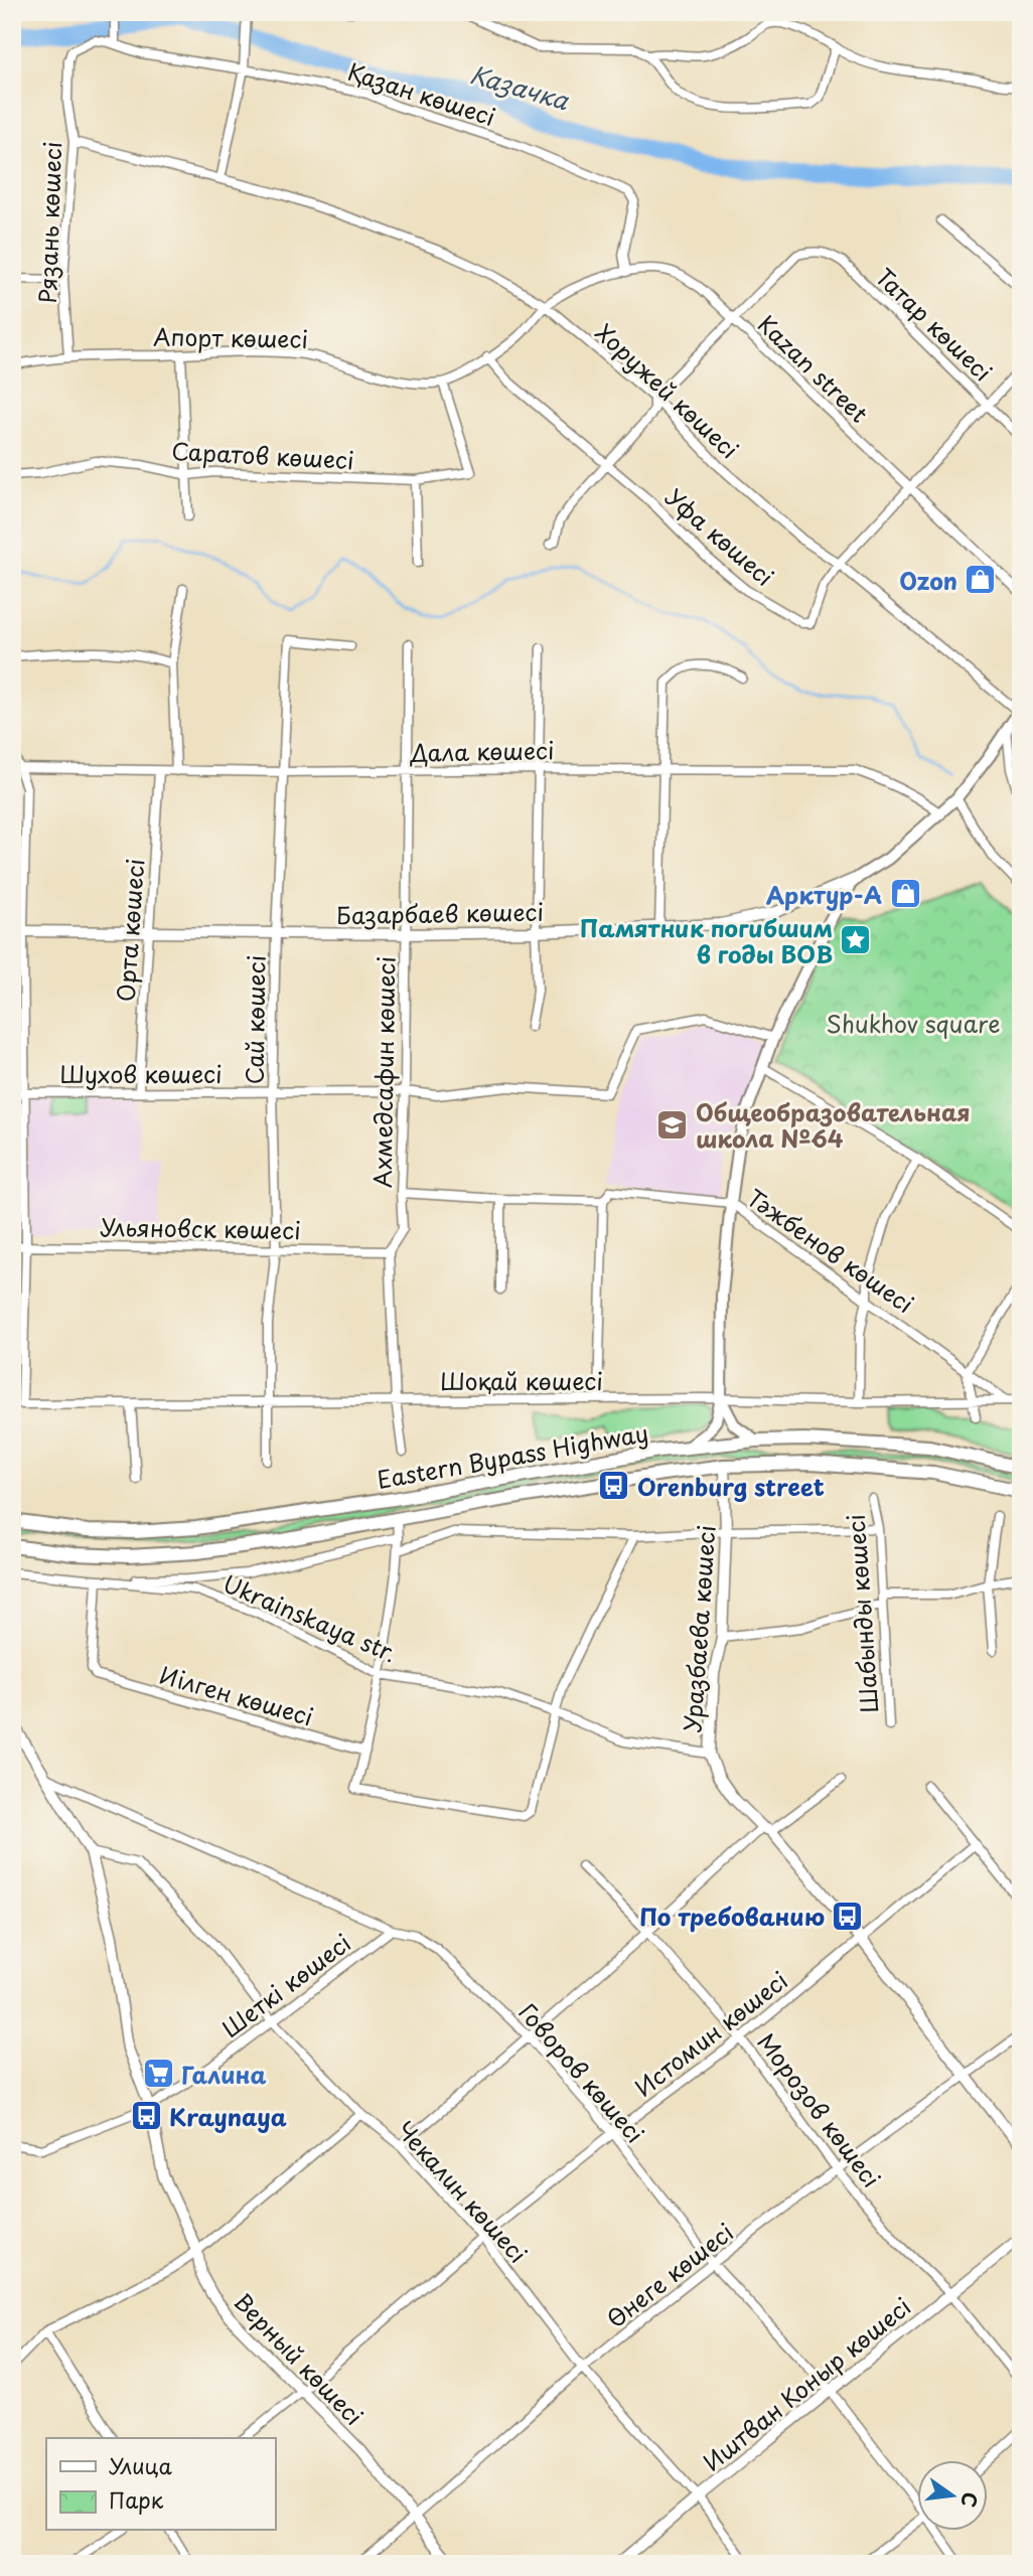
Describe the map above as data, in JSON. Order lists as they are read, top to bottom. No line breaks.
{"streets":{"main road":["Eastern Bypass Highway"],"street":["Қазан көшесі","Рязань көшесі","Татар көшесі","Апорт көшесі","Kazan street","Хоружей көшесі","Саратов көшесі","Уфа көшесі","Дала көшесі","Базарбаев көшесі","Орта көшесі","Сай көшесі","Ахмедсафин көшесі","Шухов көшесі","Ульяновск көшесі","Тәжбенов көшесі","Шоқай көшесі","Шабынды көшесі","Ukrainskaya str.","Уразбаева көшесі","Иілген көшесі","Шеткі көшесі","Истомин көшесі","Говоров көшесі","Морозов көшесі","Чекалин көшесі","Өнеге көшесі","Верный көшесі","Иштван Коныр көшесі"]},"crossings":[["Қазан көшесі","Рязань көшесі"],["Қазан көшесі","Kazan street"],["Рязань көшесі","Апорт көшесі"],["Рязань көшесі","Хоружей көшесі"],["Татар көшесі","Kazan street"],["Татар көшесі","Уфа көшесі"],["Апорт көшесі","Kazan street"],["Апорт көшесі","Хоружей көшесі"],["Апорт көшесі","Саратов көшесі"],["Апорт көшесі","Уфа көшесі"],["Kazan street","Хоружей көшесі"],["Kazan street","Уфа көшесі"],["Хоружей көшесі","Уфа көшесі"],["Дала көшесі","Орта көшесі"],["Дала көшесі","Сай көшесі"],["Дала көшесі","Ахмедсафин көшесі"],["Базарбаев көшесі","Орта көшесі"],["Базарбаев көшесі","Сай көшесі"],["Базарбаев көшесі","Ахмедсафин көшесі"],["Орта көшесі","Шухов көшесі"],["Сай көшесі","Шухов көшесі"],["Сай көшесі","Ульяновск көшесі"],["Сай көшесі","Шоқай көшесі"],["Ахмедсафин көшесі","Шухов көшесі"],["Ахмедсафин көшесі","Ульяновск көшесі"],["Ахмедсафин көшесі","Шоқай көшесі"],["Ульяновск көшесі","Шоқай көшесі"],["Тәжбенов көшесі","Шоқай көшесі"],["Eastern Bypass Highway","Уразбаева көшесі"],["Ukrainskaya str.","Уразбаева көшесі"],["Ukrainskaya str.","Иілген көшесі"],["Уразбаева көшесі","Истомин көшесі"],["Уразбаева көшесі","Өнеге көшесі"],["Шеткі көшесі","Говоров көшесі"],["Шеткі көшесі","Чекалин көшесі"],["Шеткі көшесі","Верный көшесі"],["Истомин көшесі","Говоров көшесі"],["Истомин көшесі","Морозов көшесі"],["Истомин көшесі","Чекалин көшесі"],["Истомин көшесі","Верный көшесі"],["Говоров көшесі","Өнеге көшесі"],["Говоров көшесі","Верный көшесі"],["Говоров көшесі","Иштван Коныр көшесі"],["Морозов көшесі","Өнеге көшесі"],["Морозов көшесі","Иштван Коныр көшесі"],["Чекалин көшесі","Өнеге көшесі"],["Чекалин көшесі","Верный көшесі"],["Чекалин көшесі","Иштван Коныр көшесі"],["Өнеге көшесі","Верный көшесі"]],"water":["Казачка"],"parks":["Shukhov square"],"places":{"shop":["Ozon","Арктур-А"],"place":["Памятник погибшим в годы ВОВ"],"school or university":["Общеобразовательная школа №64"],"bus stop":["Orenburg street","По требованию","Kraynaya"],"supermarket":["Галина"]},"legend":["Улица","Парк"],"north":"right"}
